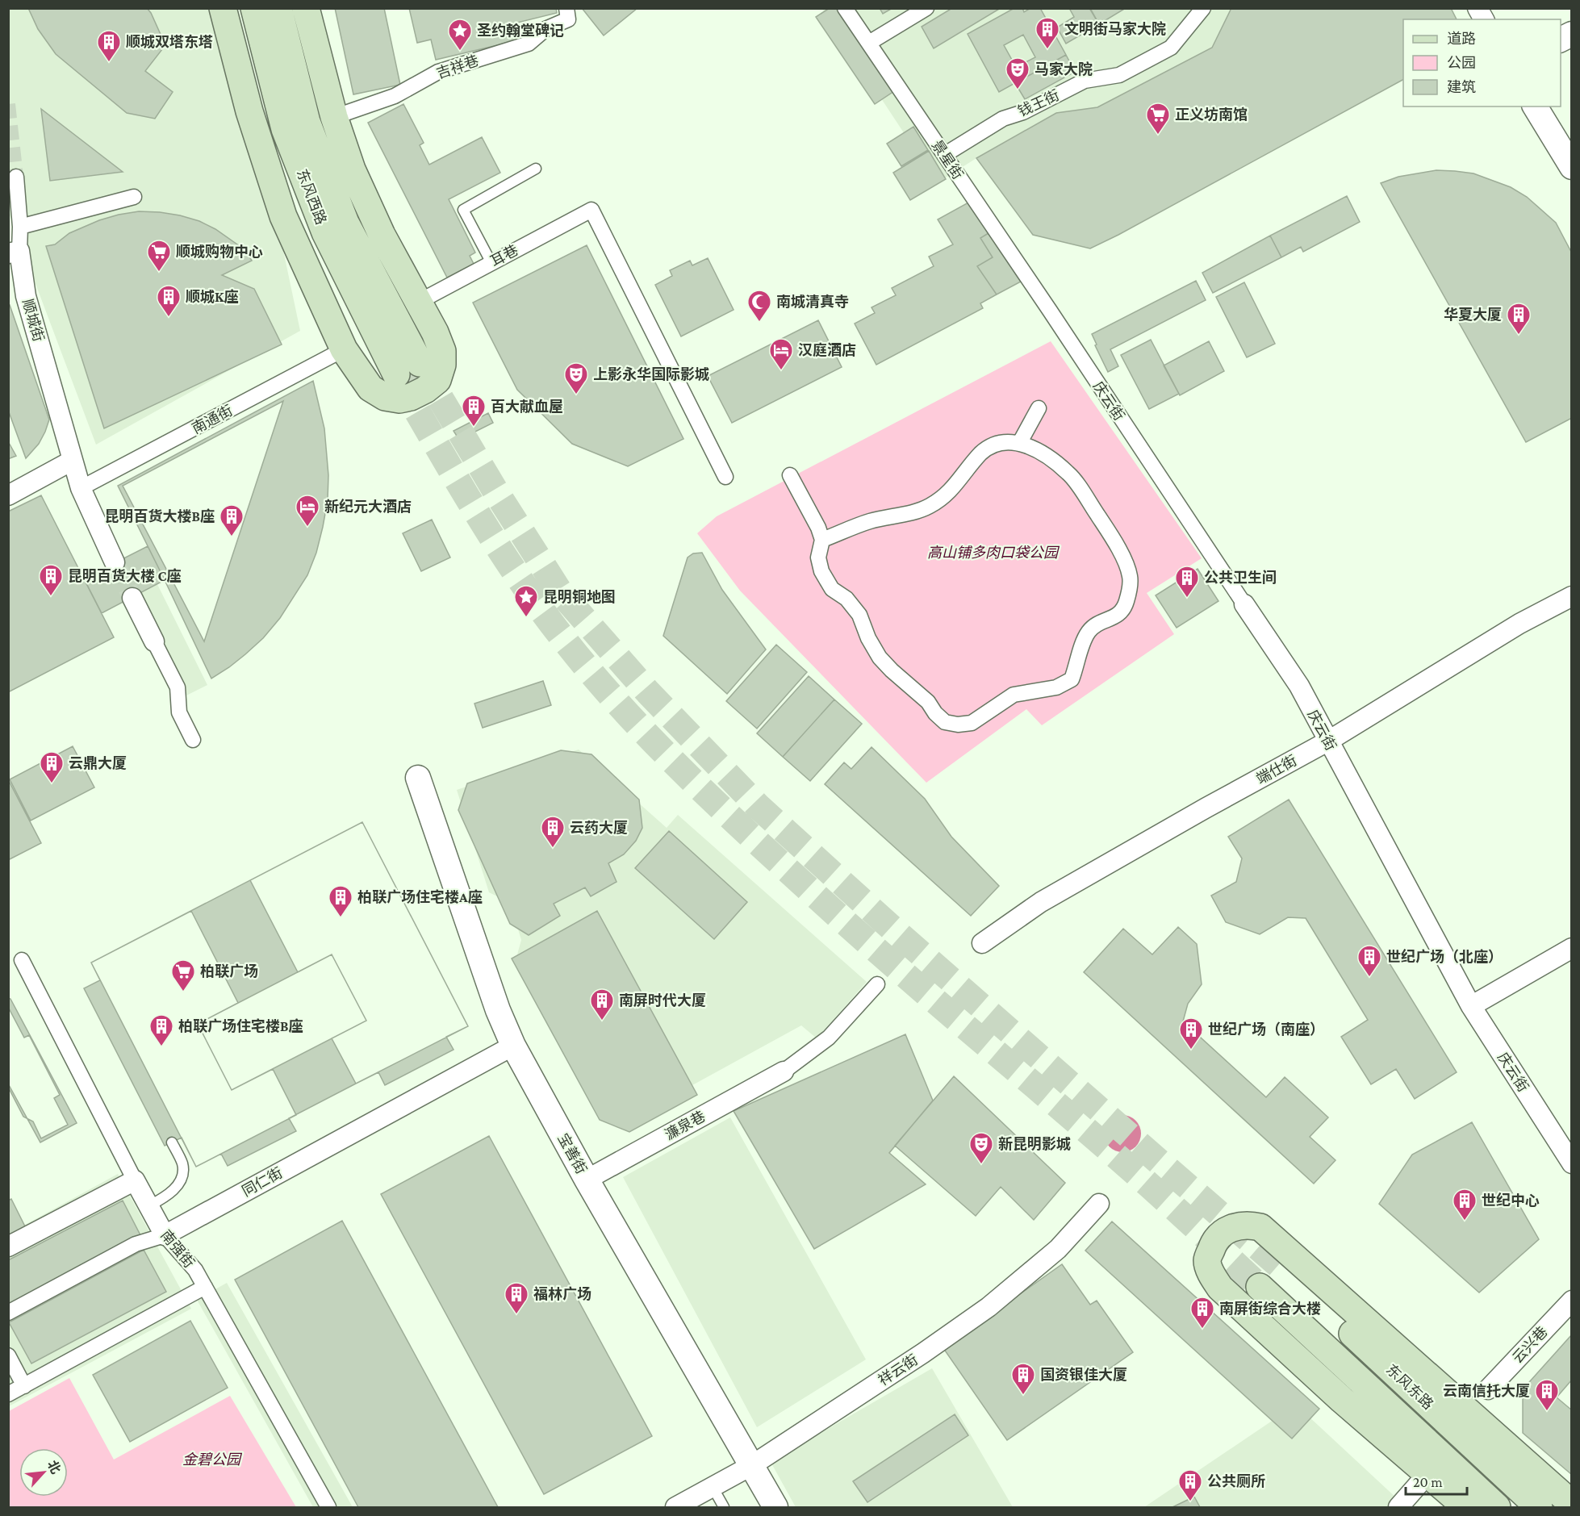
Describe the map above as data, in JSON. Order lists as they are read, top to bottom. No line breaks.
{"streets":{"main road":["东风西路","东风东路"],"street":["吉祥巷","钱王街","景星街","耳巷","顺城街","庆云街","南通街","端仕街","濂泉巷","宝善街","同仁街","南强街","云兴巷","祥云街"]},"crossings":[["钱王街","景星街"],["景星街","庆云街"],["顺城街","南通街"],["庆云街","端仕街"],["濂泉巷","宝善街"],["宝善街","同仁街"],["宝善街","祥云街"],["同仁街","南强街"]],"parks":["高山铺多肉口袋公园","金碧公园"],"places":{"building":["文明街马家大院","顺城双塔东塔","顺城K座","华夏大厦","百大献血屋","昆明百货大楼B座","昆明百货大楼 C座","公共卫生间","云鼎大厦","云药大厦","柏联广场住宅楼A座","世纪广场（北座）","南屏时代大厦","柏联广场住宅楼B座","世纪广场（南座）","世纪中心","福林广场","南屏街综合大楼","国资银佳大厦","云南信托大厦","公共厕所"],"place":["圣约翰堂碑记","昆明铜地图"],"theatre":["马家大院","上影永华国际影城","新昆明影城"],"supermarket":["正义坊南馆","顺城购物中心","柏联广场"],"mosque":["南城清真寺"],"hotel":["汉庭酒店","新纪元大酒店"]},"legend":["道路","公园","建筑"],"scale_bar":"20 m","north":"top right"}
